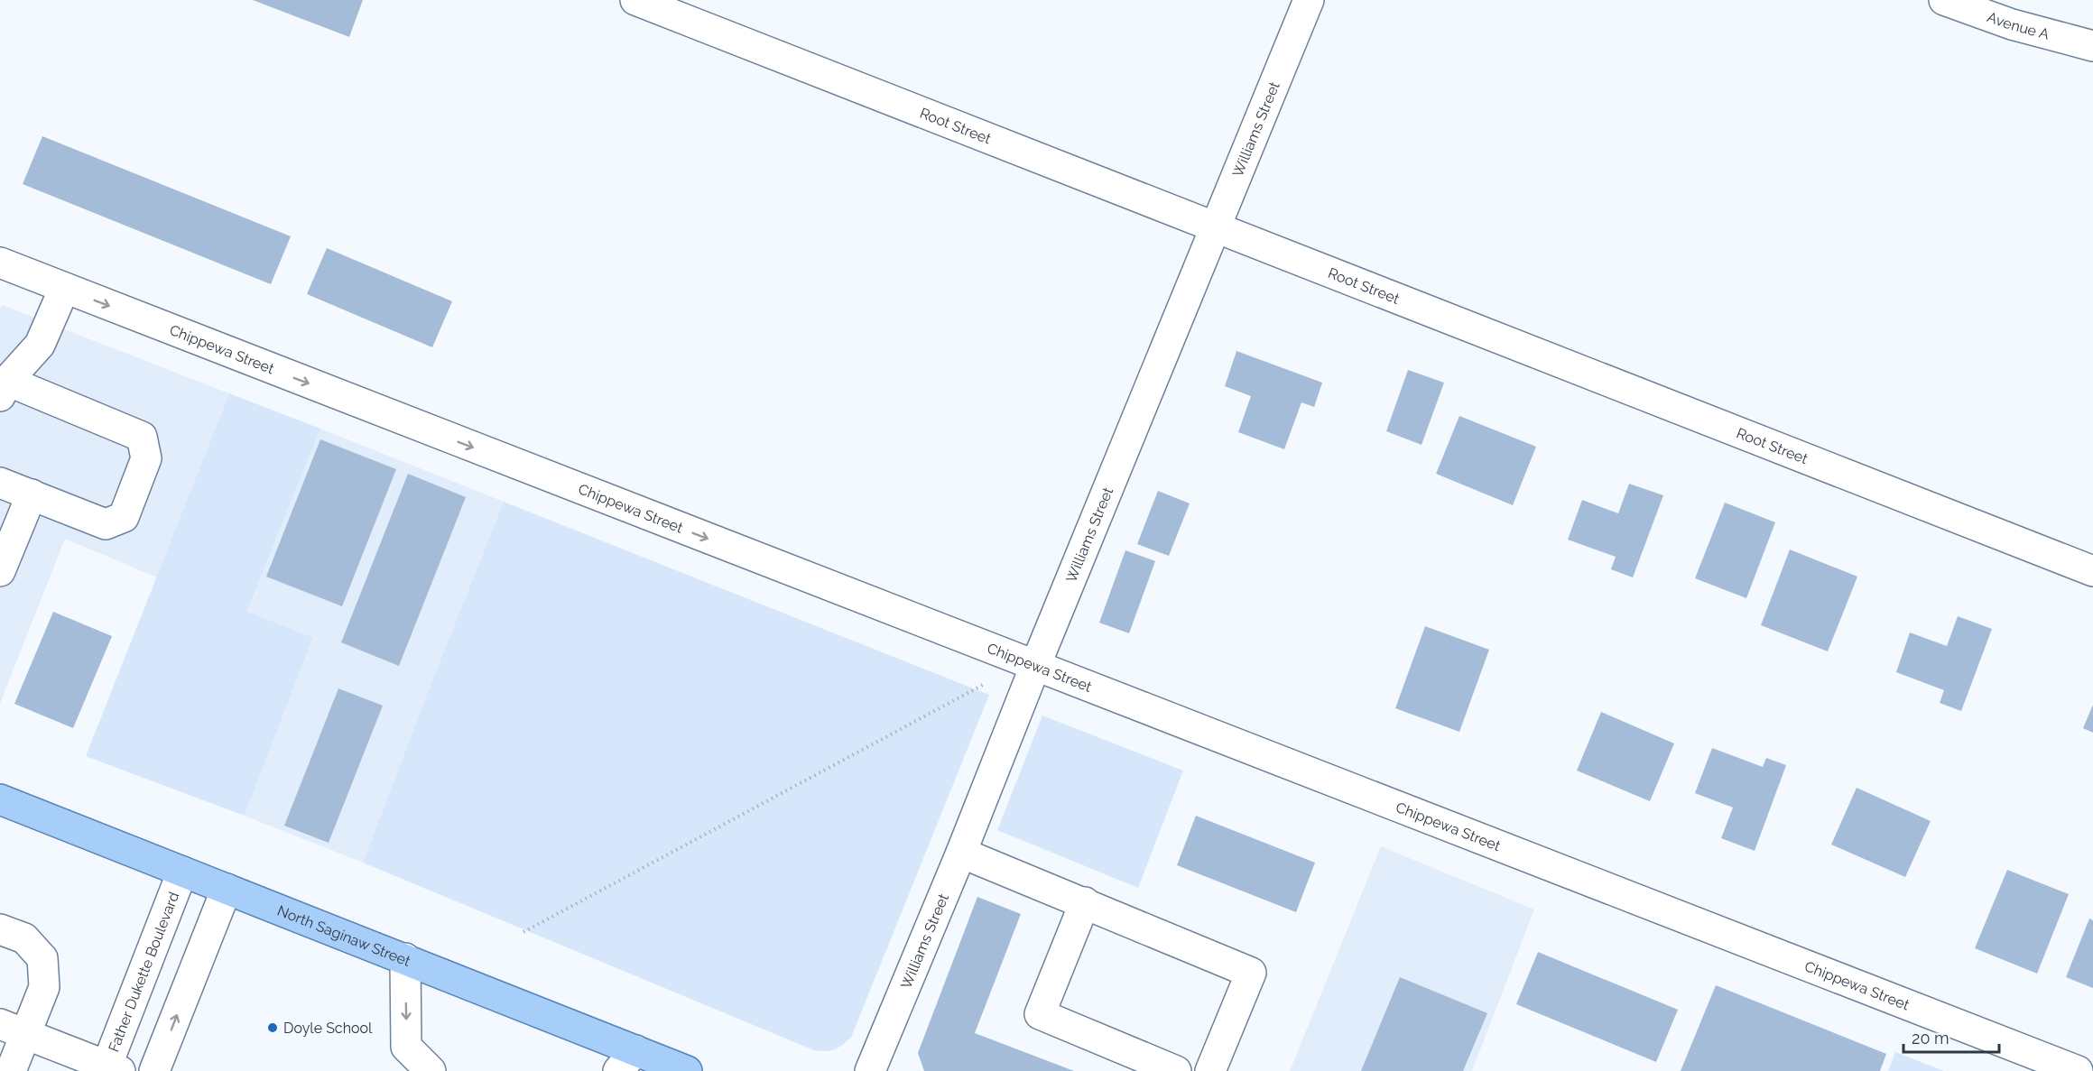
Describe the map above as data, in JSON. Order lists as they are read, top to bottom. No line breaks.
{"streets":{"main road":["North Saginaw Street"],"street":["Avenue A","Root Street","Williams Street","Chippewa Street","Father Dukette Boulevard"]},"crossings":[["Root Street","Williams Street"],["Williams Street","Chippewa Street"],["North Saginaw Street","Father Dukette Boulevard"]],"one_way":["Chippewa Street"],"places":["Doyle School"],"scale_bar":"20 m"}
